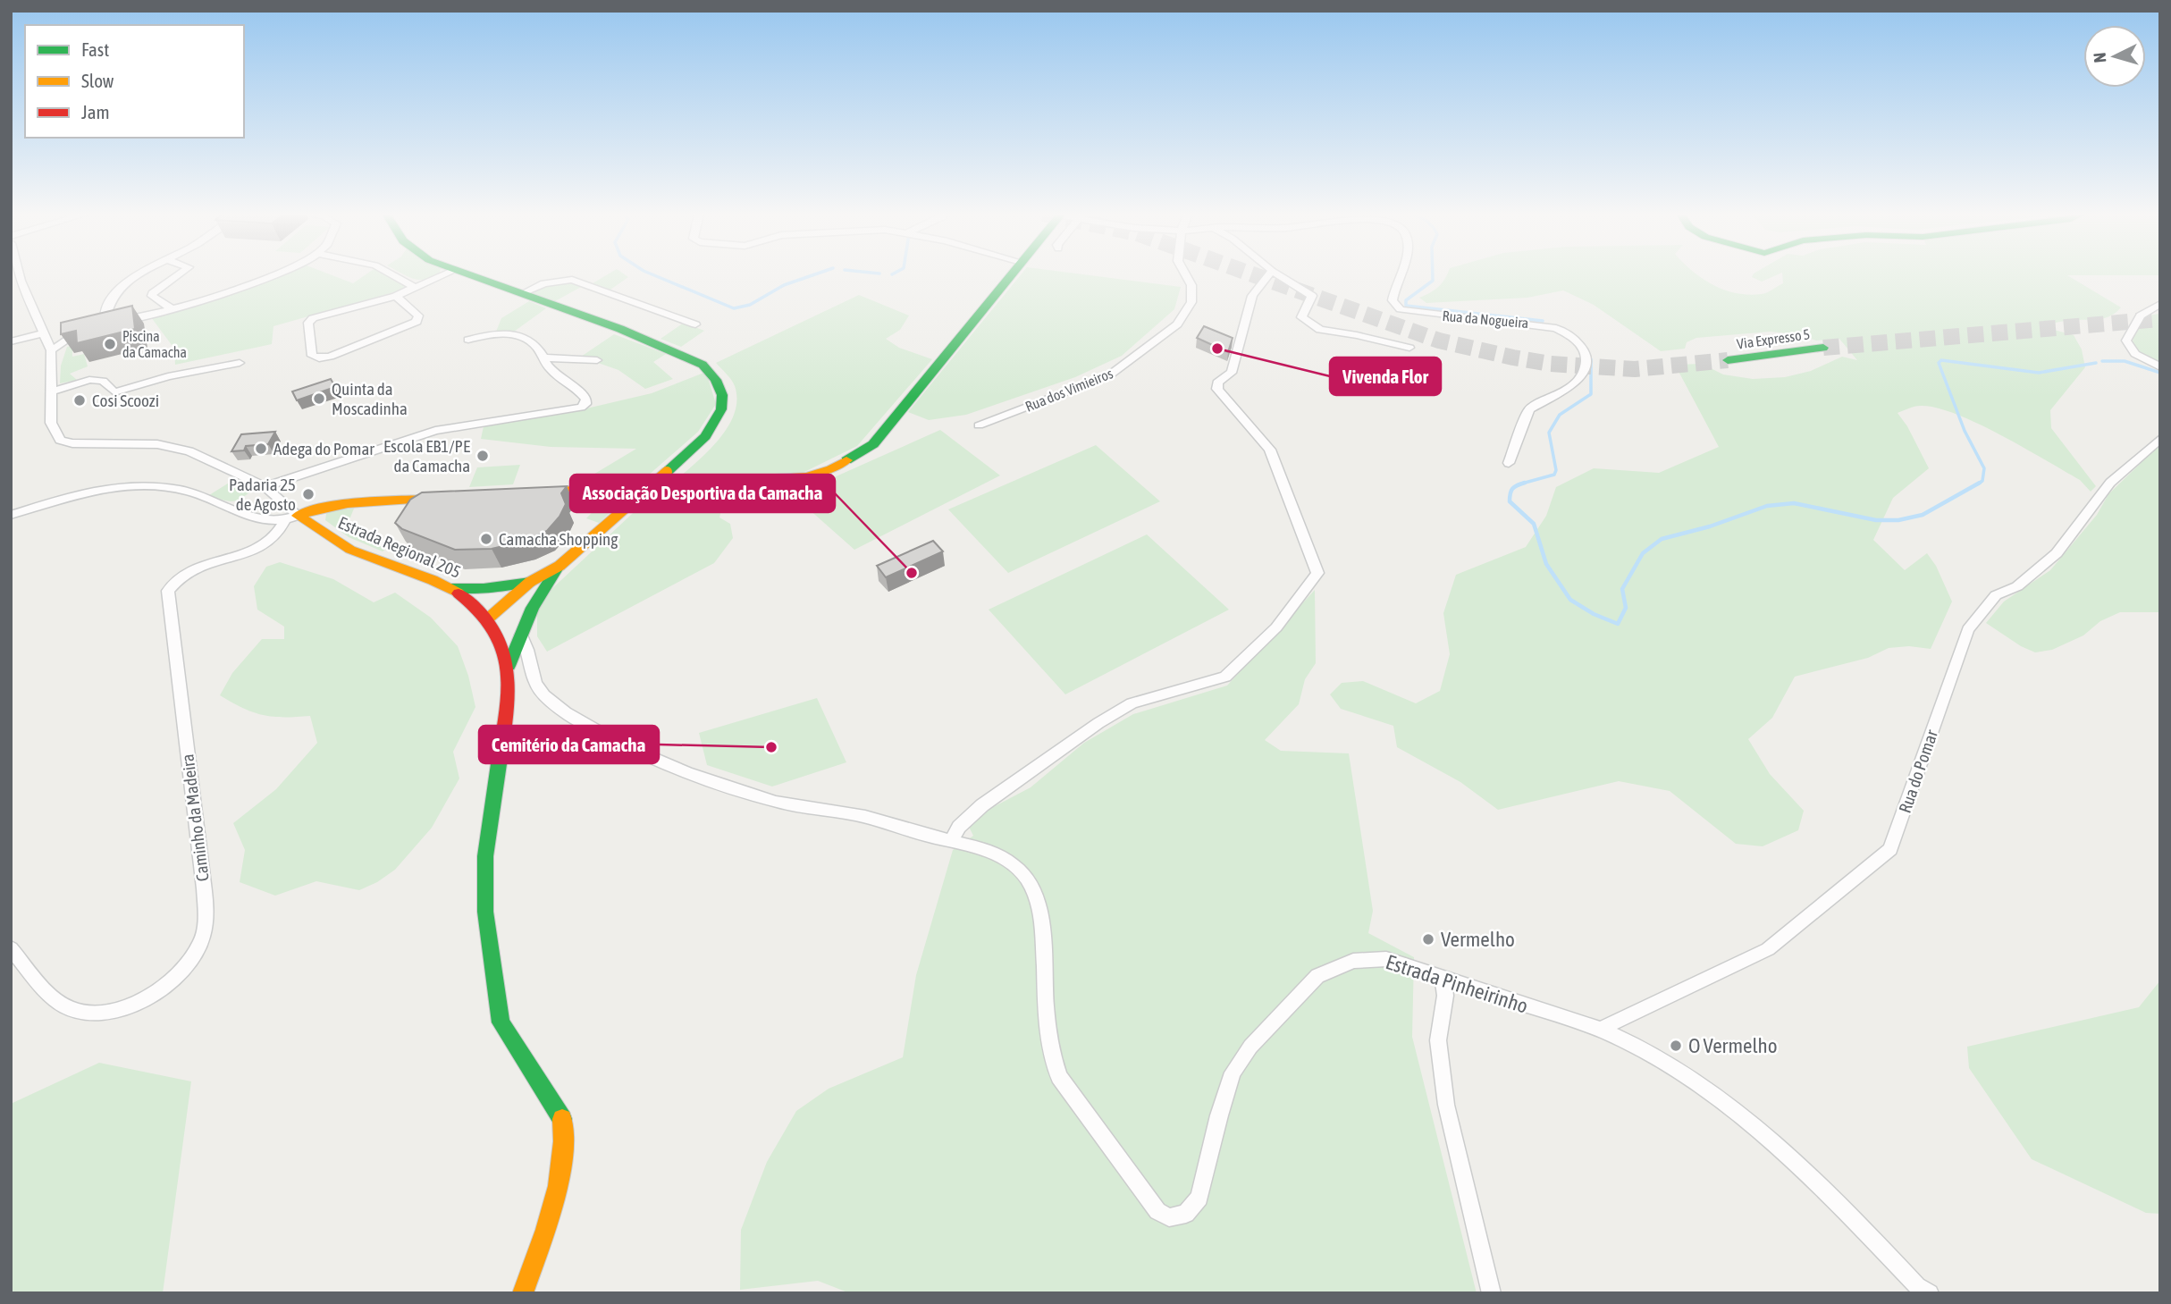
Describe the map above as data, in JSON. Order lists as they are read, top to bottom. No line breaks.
{"streets":{"main road":["Via Expresso 5","Estrada Regional 205"],"street":["Rua da Nogueira","Rua dos Vimieiros","Rua do Pomar","Caminho da Madeira","Estrada Pinheirinho"]},"crossings":[["Estrada Regional 205","Caminho da Madeira"],["Rua do Pomar","Estrada Pinheirinho"]],"places":["Piscina da Camacha","Vivenda Flor","Quinta da Moscadinha","Cosi Scoozi","Adega do Pomar","Escola EB1/PE da Camacha","Padaria 25 de Agosto","Camacha Shopping","Associação Desportiva da Camacha","Cemitério da Camacha","Vermelho","O Vermelho"],"legend":["Fast","Slow","Jam"],"north":"left"}
